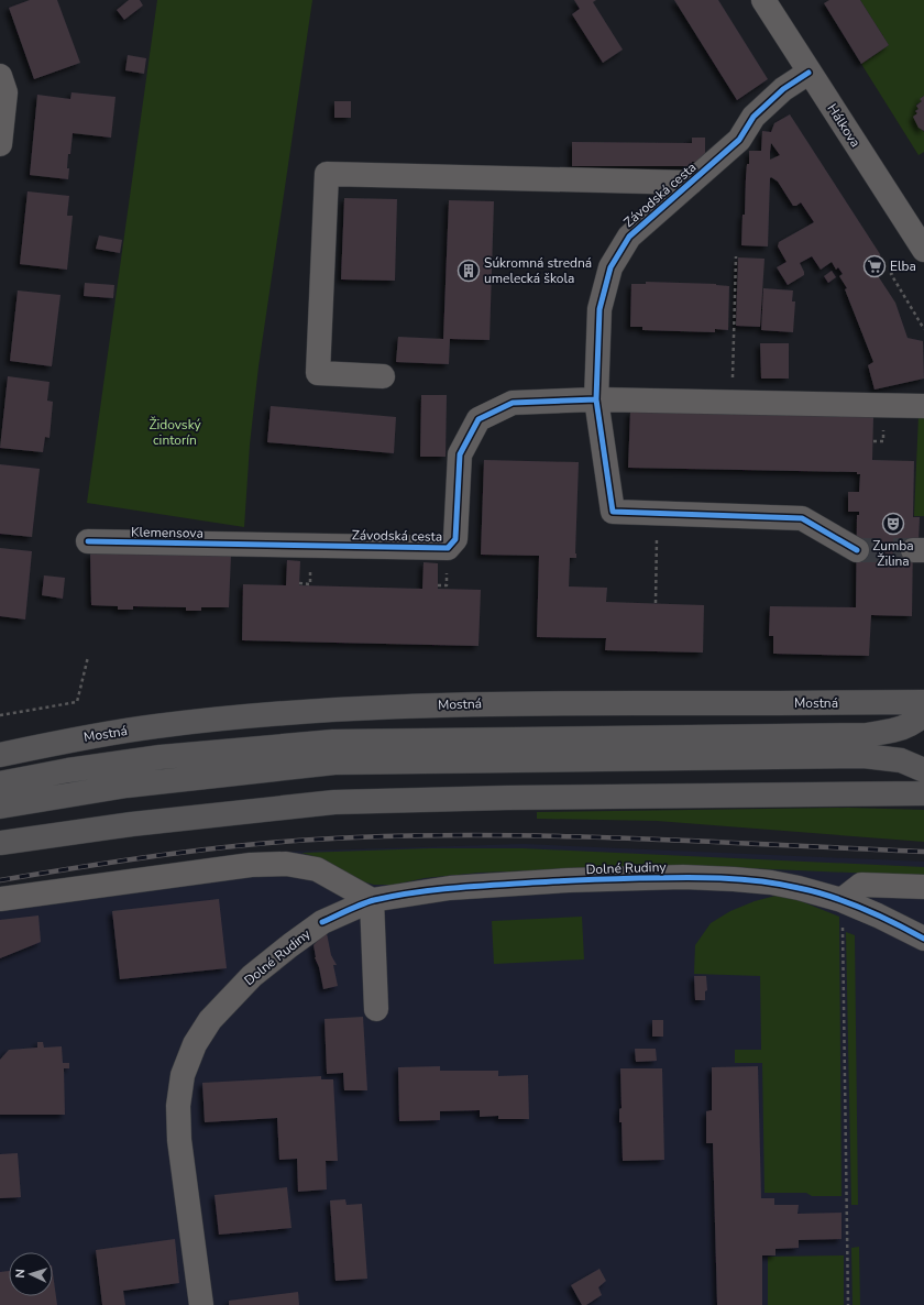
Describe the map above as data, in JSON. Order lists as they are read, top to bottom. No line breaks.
{"streets":{"main road":["Mostná"],"street":["Hálkova","Závodská cesta","Klemensova","Dolné Rudiny"]},"crossings":[["Hálkova","Závodská cesta"],["Závodská cesta","Klemensova"]],"parks":["Židovský cintorín"],"places":{"supermarket":["Elba"],"building":["Súkromná stredná umelecká škola"],"theatre":["Zumba Žilina"]},"north":"left"}
